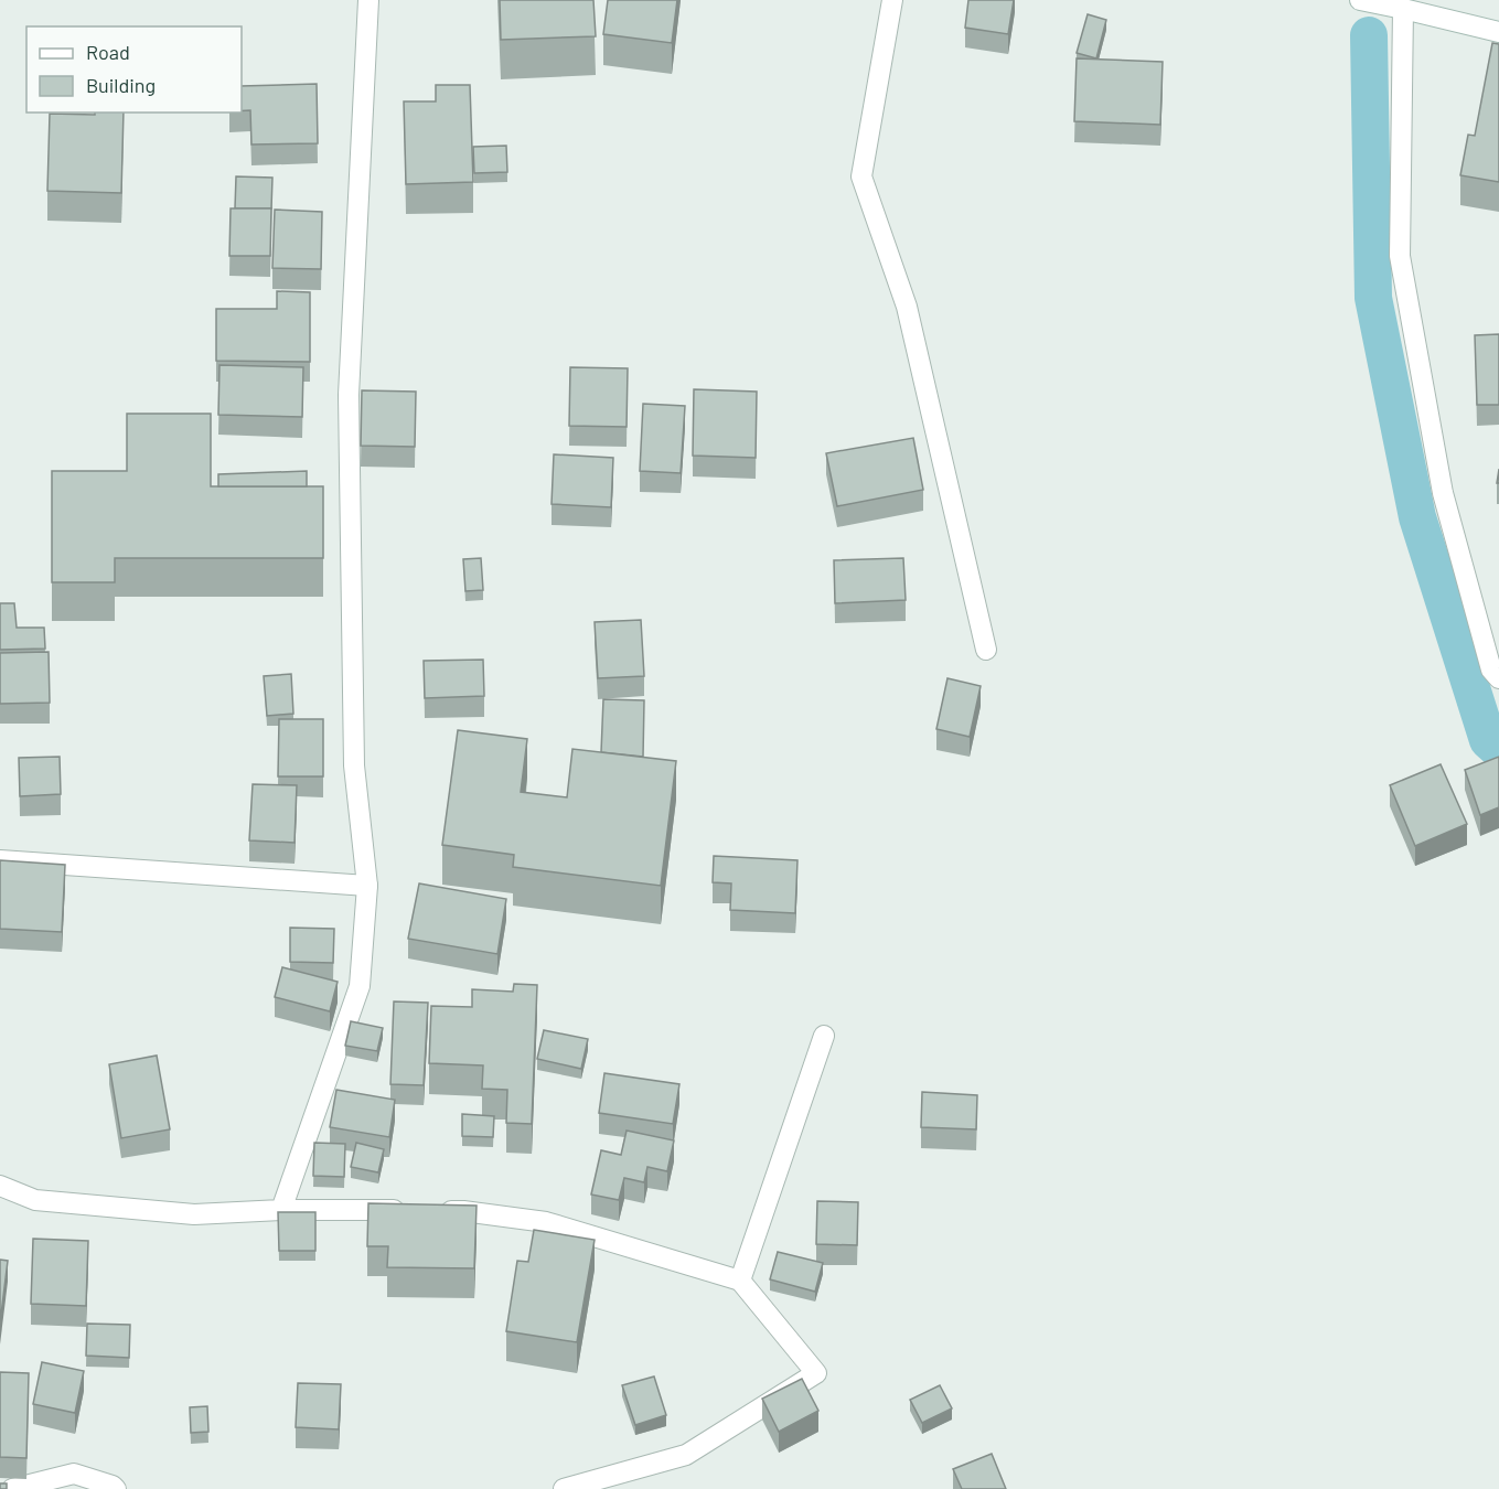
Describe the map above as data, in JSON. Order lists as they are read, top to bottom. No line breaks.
{"legend":["Road","Building"]}
